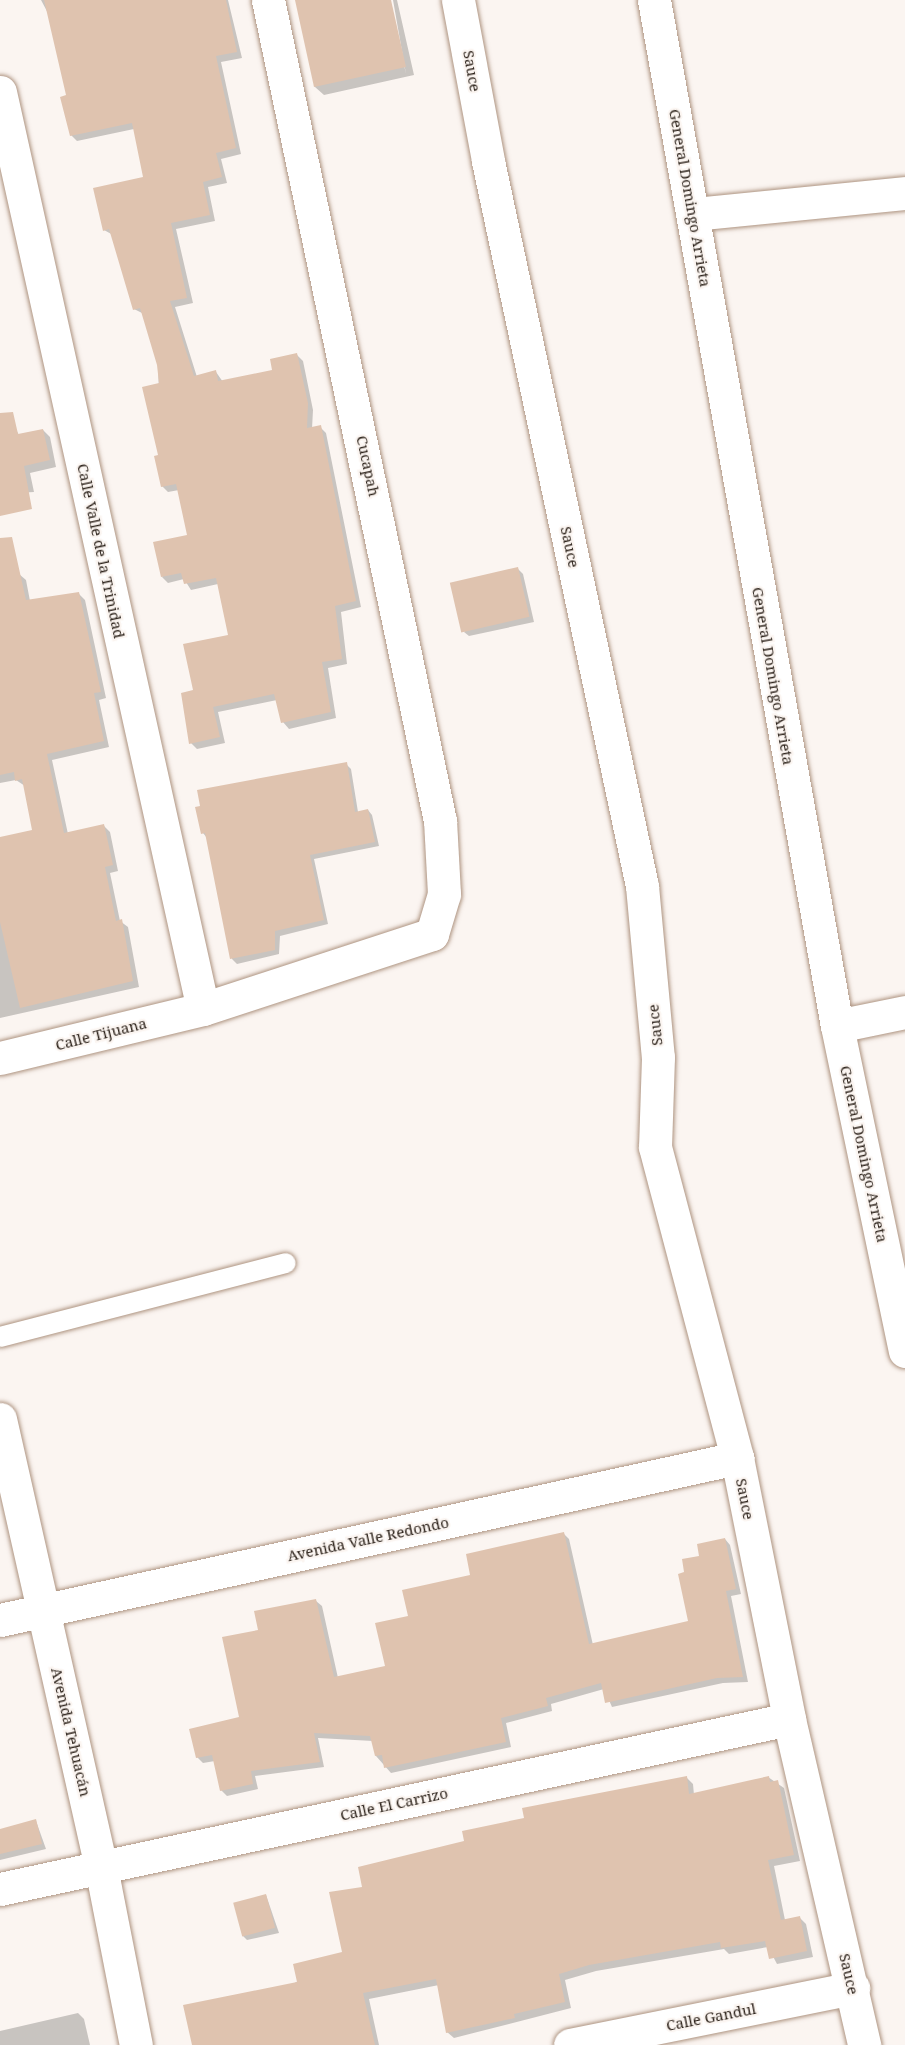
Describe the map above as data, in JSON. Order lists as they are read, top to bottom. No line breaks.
{"streets":{"street":["Sauce","General Domingo Arrieta","Cucapah","Calle Valle de la Trinidad","Calle Tijuana","Avenida Valle Redondo","Avenida Tehuacán","Calle El Carrizo","Calle Gandul"]},"crossings":[["Sauce","Avenida Valle Redondo"],["Sauce","Calle El Carrizo"],["Sauce","Calle Gandul"],["Cucapah","Calle Tijuana"],["Calle Valle de la Trinidad","Calle Tijuana"],["Avenida Valle Redondo","Avenida Tehuacán"],["Avenida Tehuacán","Calle El Carrizo"]]}
